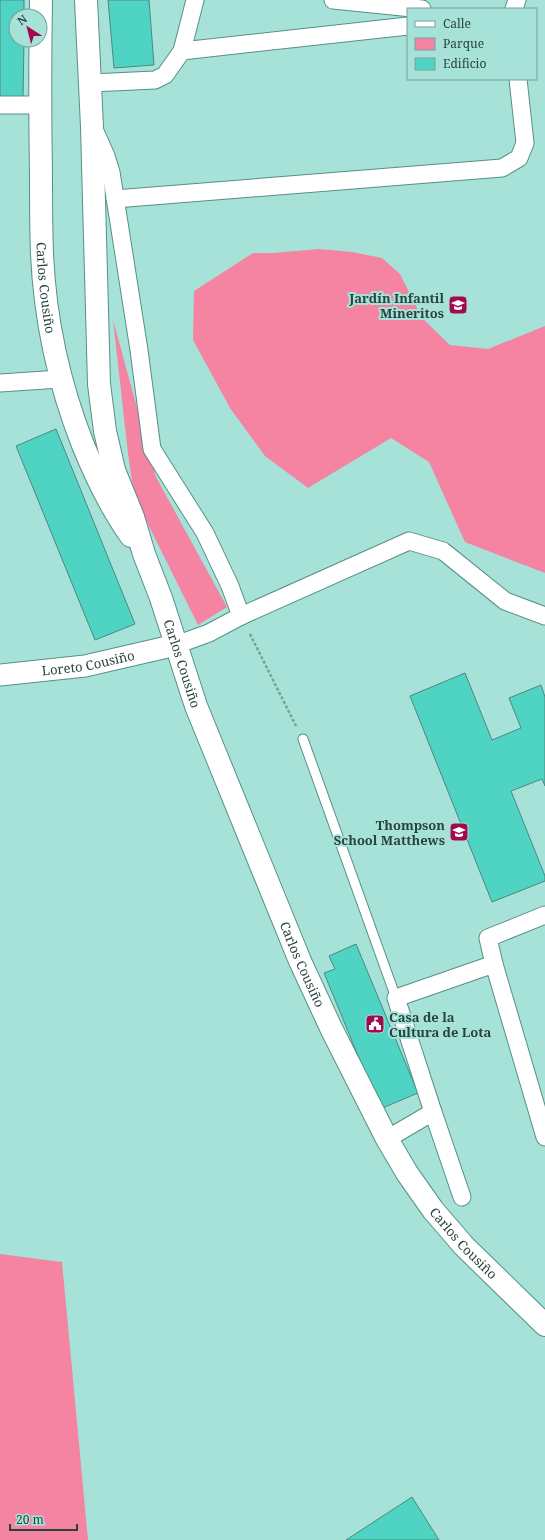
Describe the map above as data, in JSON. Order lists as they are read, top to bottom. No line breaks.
{"streets":{"main road":["Carlos Cousiño"],"street":["Loreto Cousiño"]},"crossings":[["Carlos Cousiño","Loreto Cousiño"]],"places":{"school or university":["Jardín Infantil Mineritos","Thompson School Matthews"],"public building":["Casa de la Cultura de Lota"]},"legend":["Calle","Parque","Edificio"],"scale_bar":"20 m","north":"top left"}
